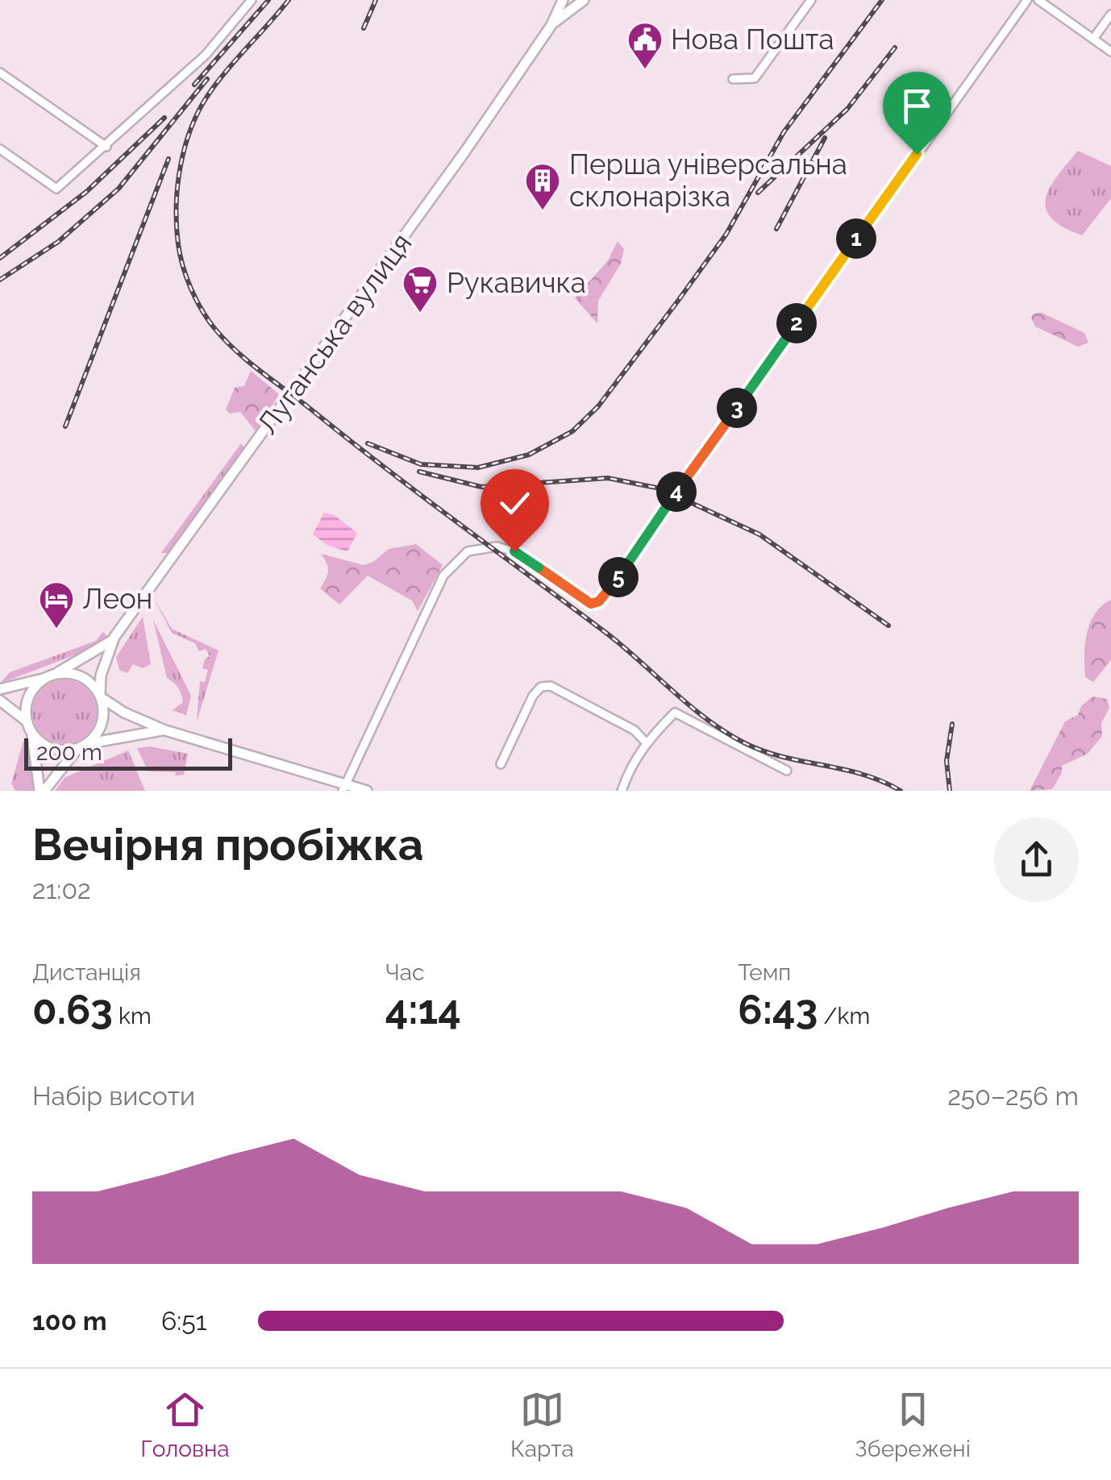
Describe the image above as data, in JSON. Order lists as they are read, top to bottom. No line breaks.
{"streets":{"main road":["Луганська вулиця"]},"places":{"public building":["Нова Пошта"],"building":["Перша універсальна склонарізка"],"supermarket":["Рукавичка"],"hotel":["Леон"]},"scale_bar":"200 m","page":{"pins":["1","2","3","4","5"],"scale":"200 m","heading":["Вечірня пробіжка","21:02"],"stats":[["Дистанція","0.63 km"],["Час","4:14"],["Темп","6:43 /km"]],"chart":["Набір висоти","250–256 m"],"list":[{"name":"100 m","note":"6:51"}],"tabs":["Головна","Карта","Збережені"]}}
